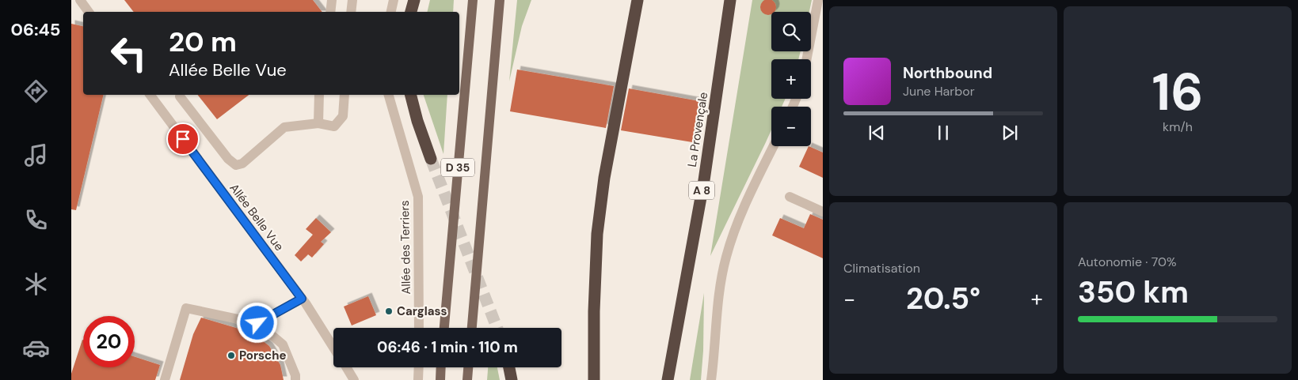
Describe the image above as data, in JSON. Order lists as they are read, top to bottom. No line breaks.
{"streets":{"highway":["La Provençale","A 8"],"main road":["D 35"],"street":["Allée Belle Vue","Allée des Terriers"]},"places":["Carglass","Porsche"],"page":{"tabs":"06:45","tile":[["16","km/h"],"Climatisation",["Autonomie · 70%","350 km"]],"map_buttons":["+","−"],"turn":["20 m","Allée Belle Vue"],"song":["Northbound","June Harbor"],"heat":["−","20.5°","+"],"limit":"20","trip":"06:46 · 1 min · 110 m"}}
